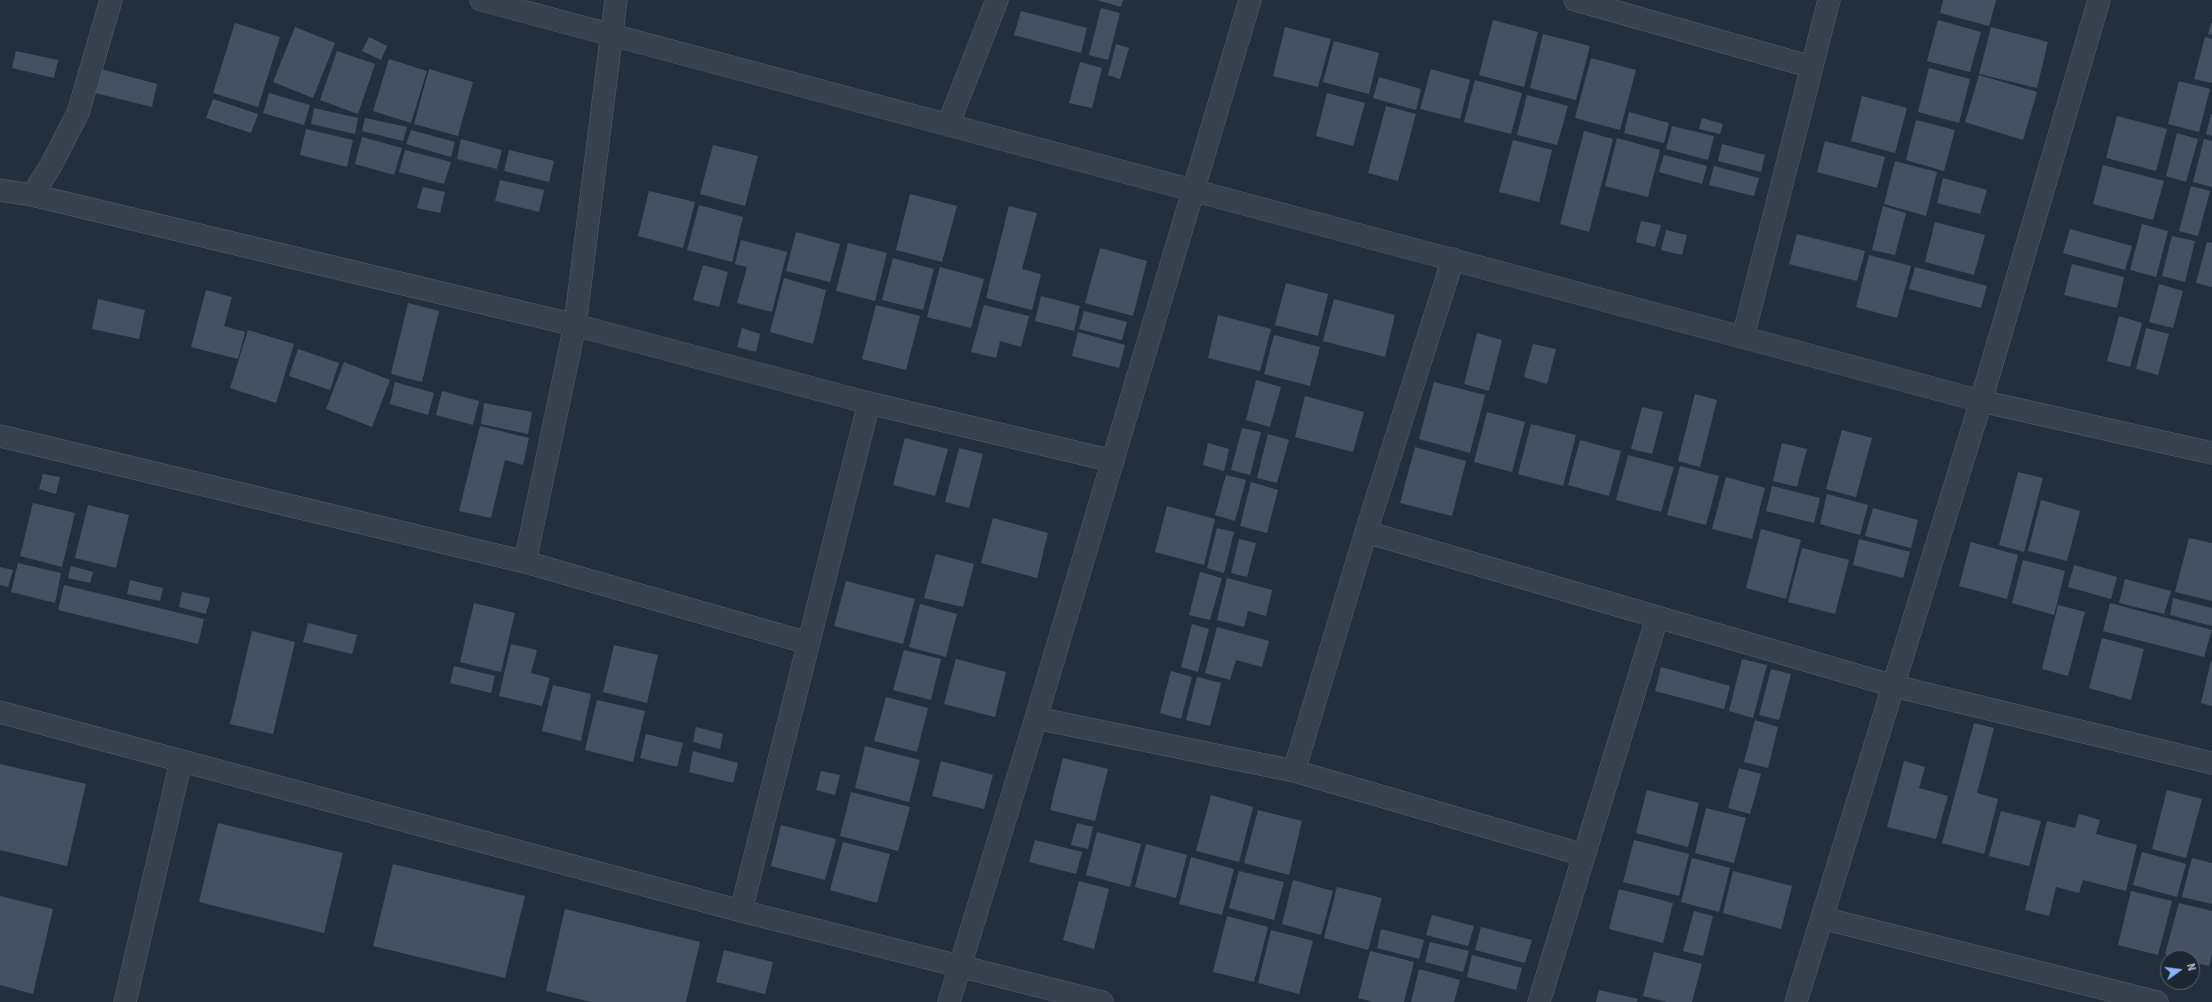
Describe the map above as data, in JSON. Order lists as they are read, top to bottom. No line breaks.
{"north":"right"}
